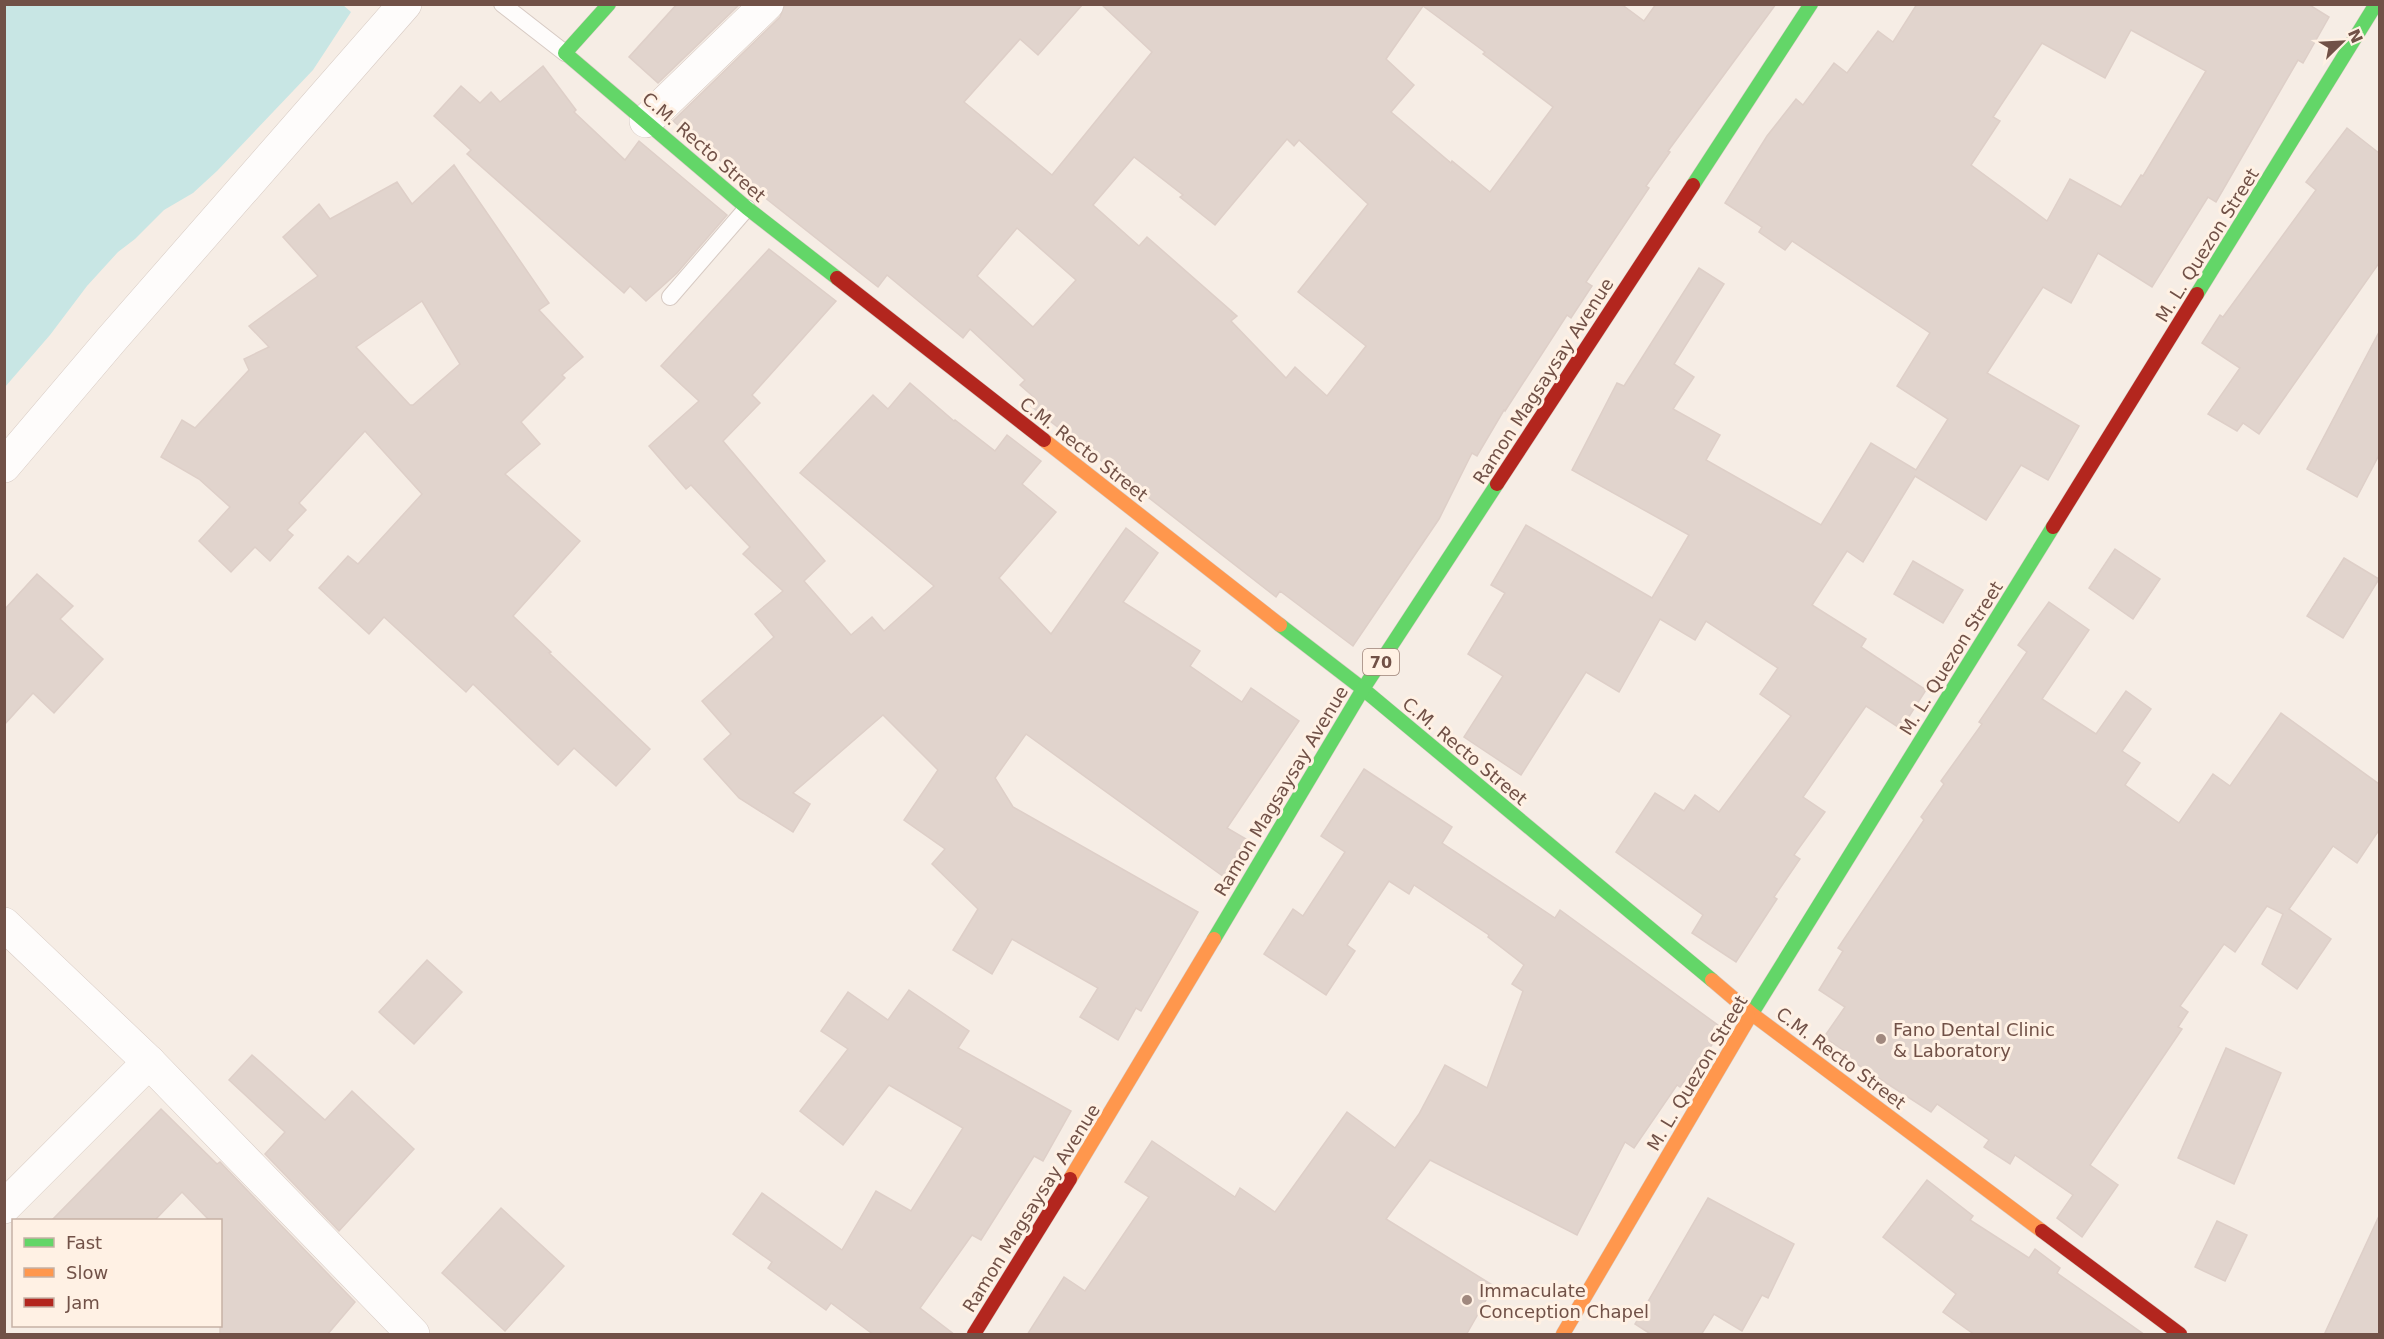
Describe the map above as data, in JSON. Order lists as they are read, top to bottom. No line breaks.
{"streets":{"street":["C.M. Recto Street","M. L. Quezon Street","Ramon Magsaysay Avenue","70"]},"crossings":[["C.M. Recto Street","M. L. Quezon Street"],["C.M. Recto Street","Ramon Magsaysay Avenue"]],"places":["Fano Dental Clinic & Laboratory","Immaculate Conception Chapel"],"legend":["Fast","Slow","Jam"],"north":"top right"}
